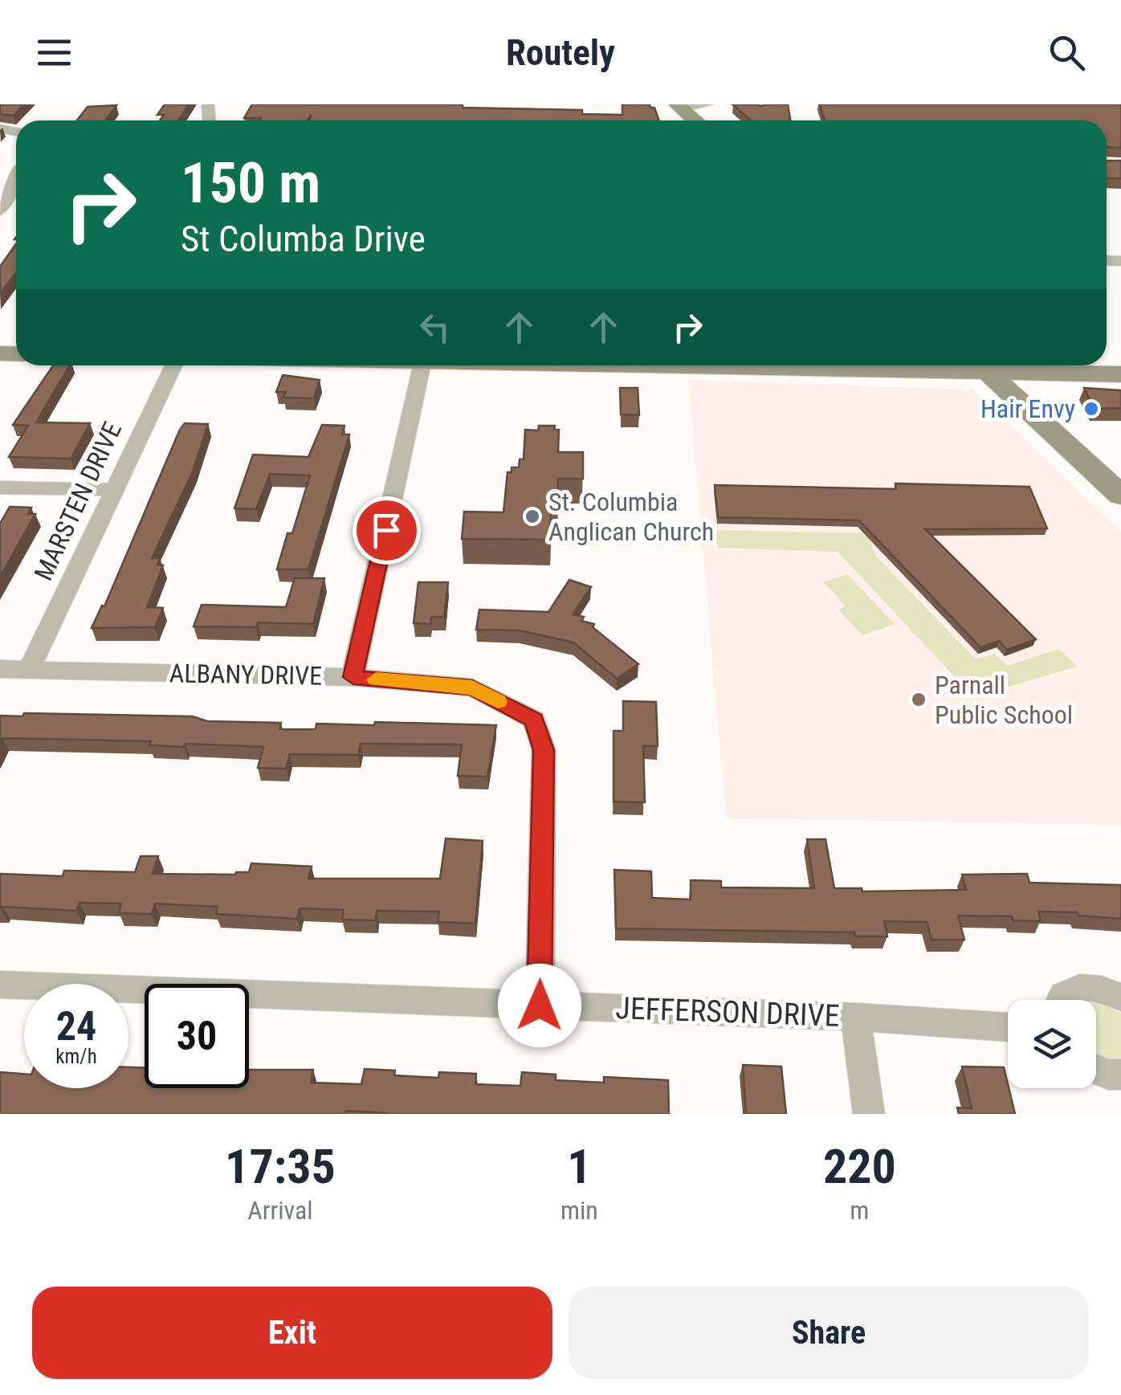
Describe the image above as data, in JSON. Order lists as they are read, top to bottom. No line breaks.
{"streets":{"street":["MARSTEN DRIVE","ALBANY DRIVE","JEFFERSON DRIVE"]},"crossings":[["MARSTEN DRIVE","ALBANY DRIVE"],["ALBANY DRIVE","JEFFERSON DRIVE"]],"places":["Hair Envy","St. Columbia Anglican Church","Parnall Public School"],"page":{"header":"Routely","turn":["150 m","St Columba Drive"],"speed":"24 km/h","limit":"30","eta":["17:35","Arrival","1","min","220","m"],"buttons":["Exit","Share"]}}
